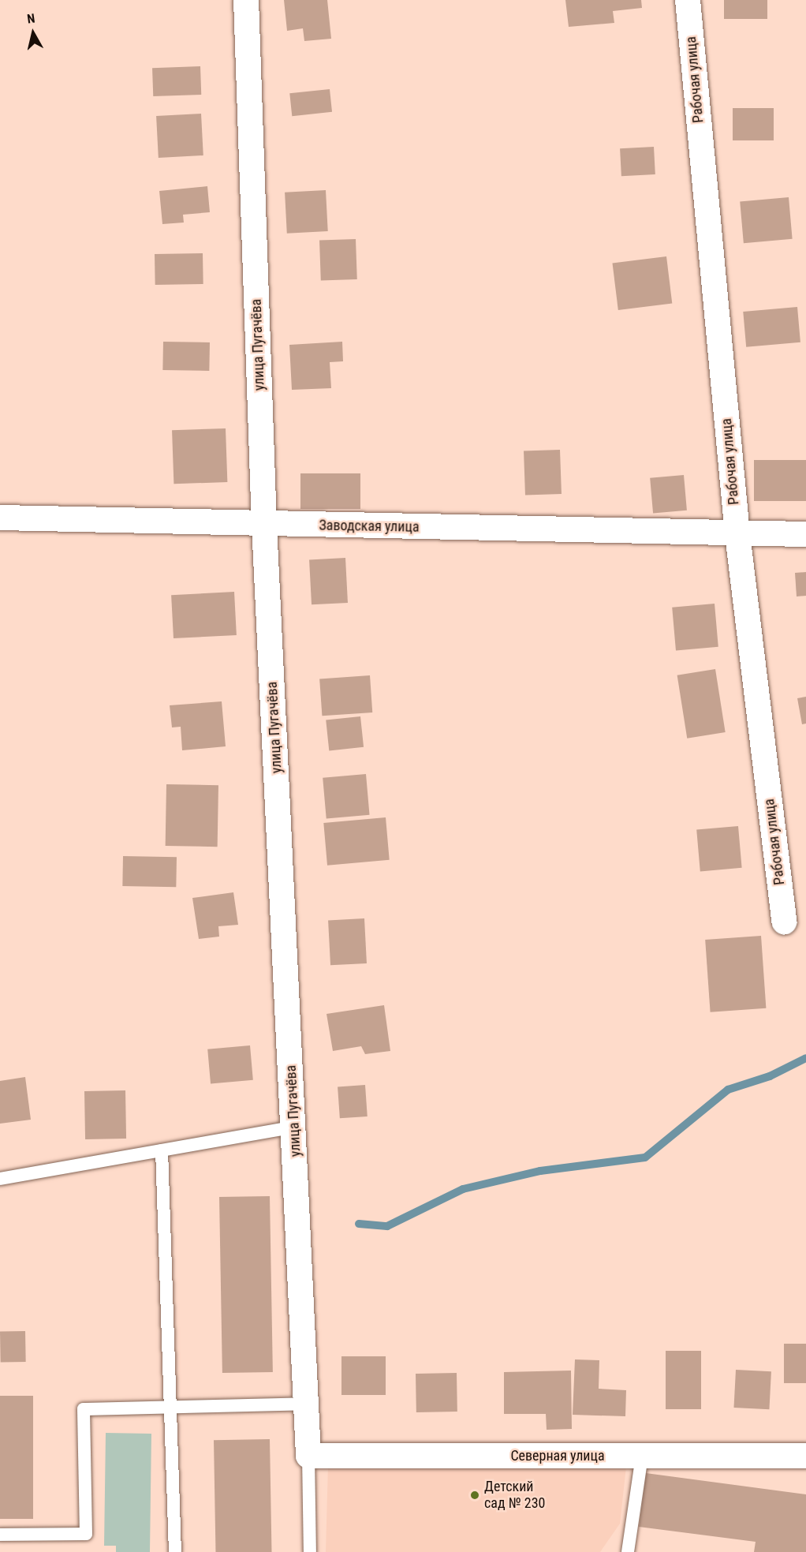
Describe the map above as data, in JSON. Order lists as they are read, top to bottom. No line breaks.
{"streets":{"street":["Рабочая улица","улица Пугачёва","Заводская улица","Северная улица"]},"crossings":[["Рабочая улица","Заводская улица"],["улица Пугачёва","Заводская улица"],["улица Пугачёва","Северная улица"]],"places":["Детский сад № 230"],"north":"top"}
